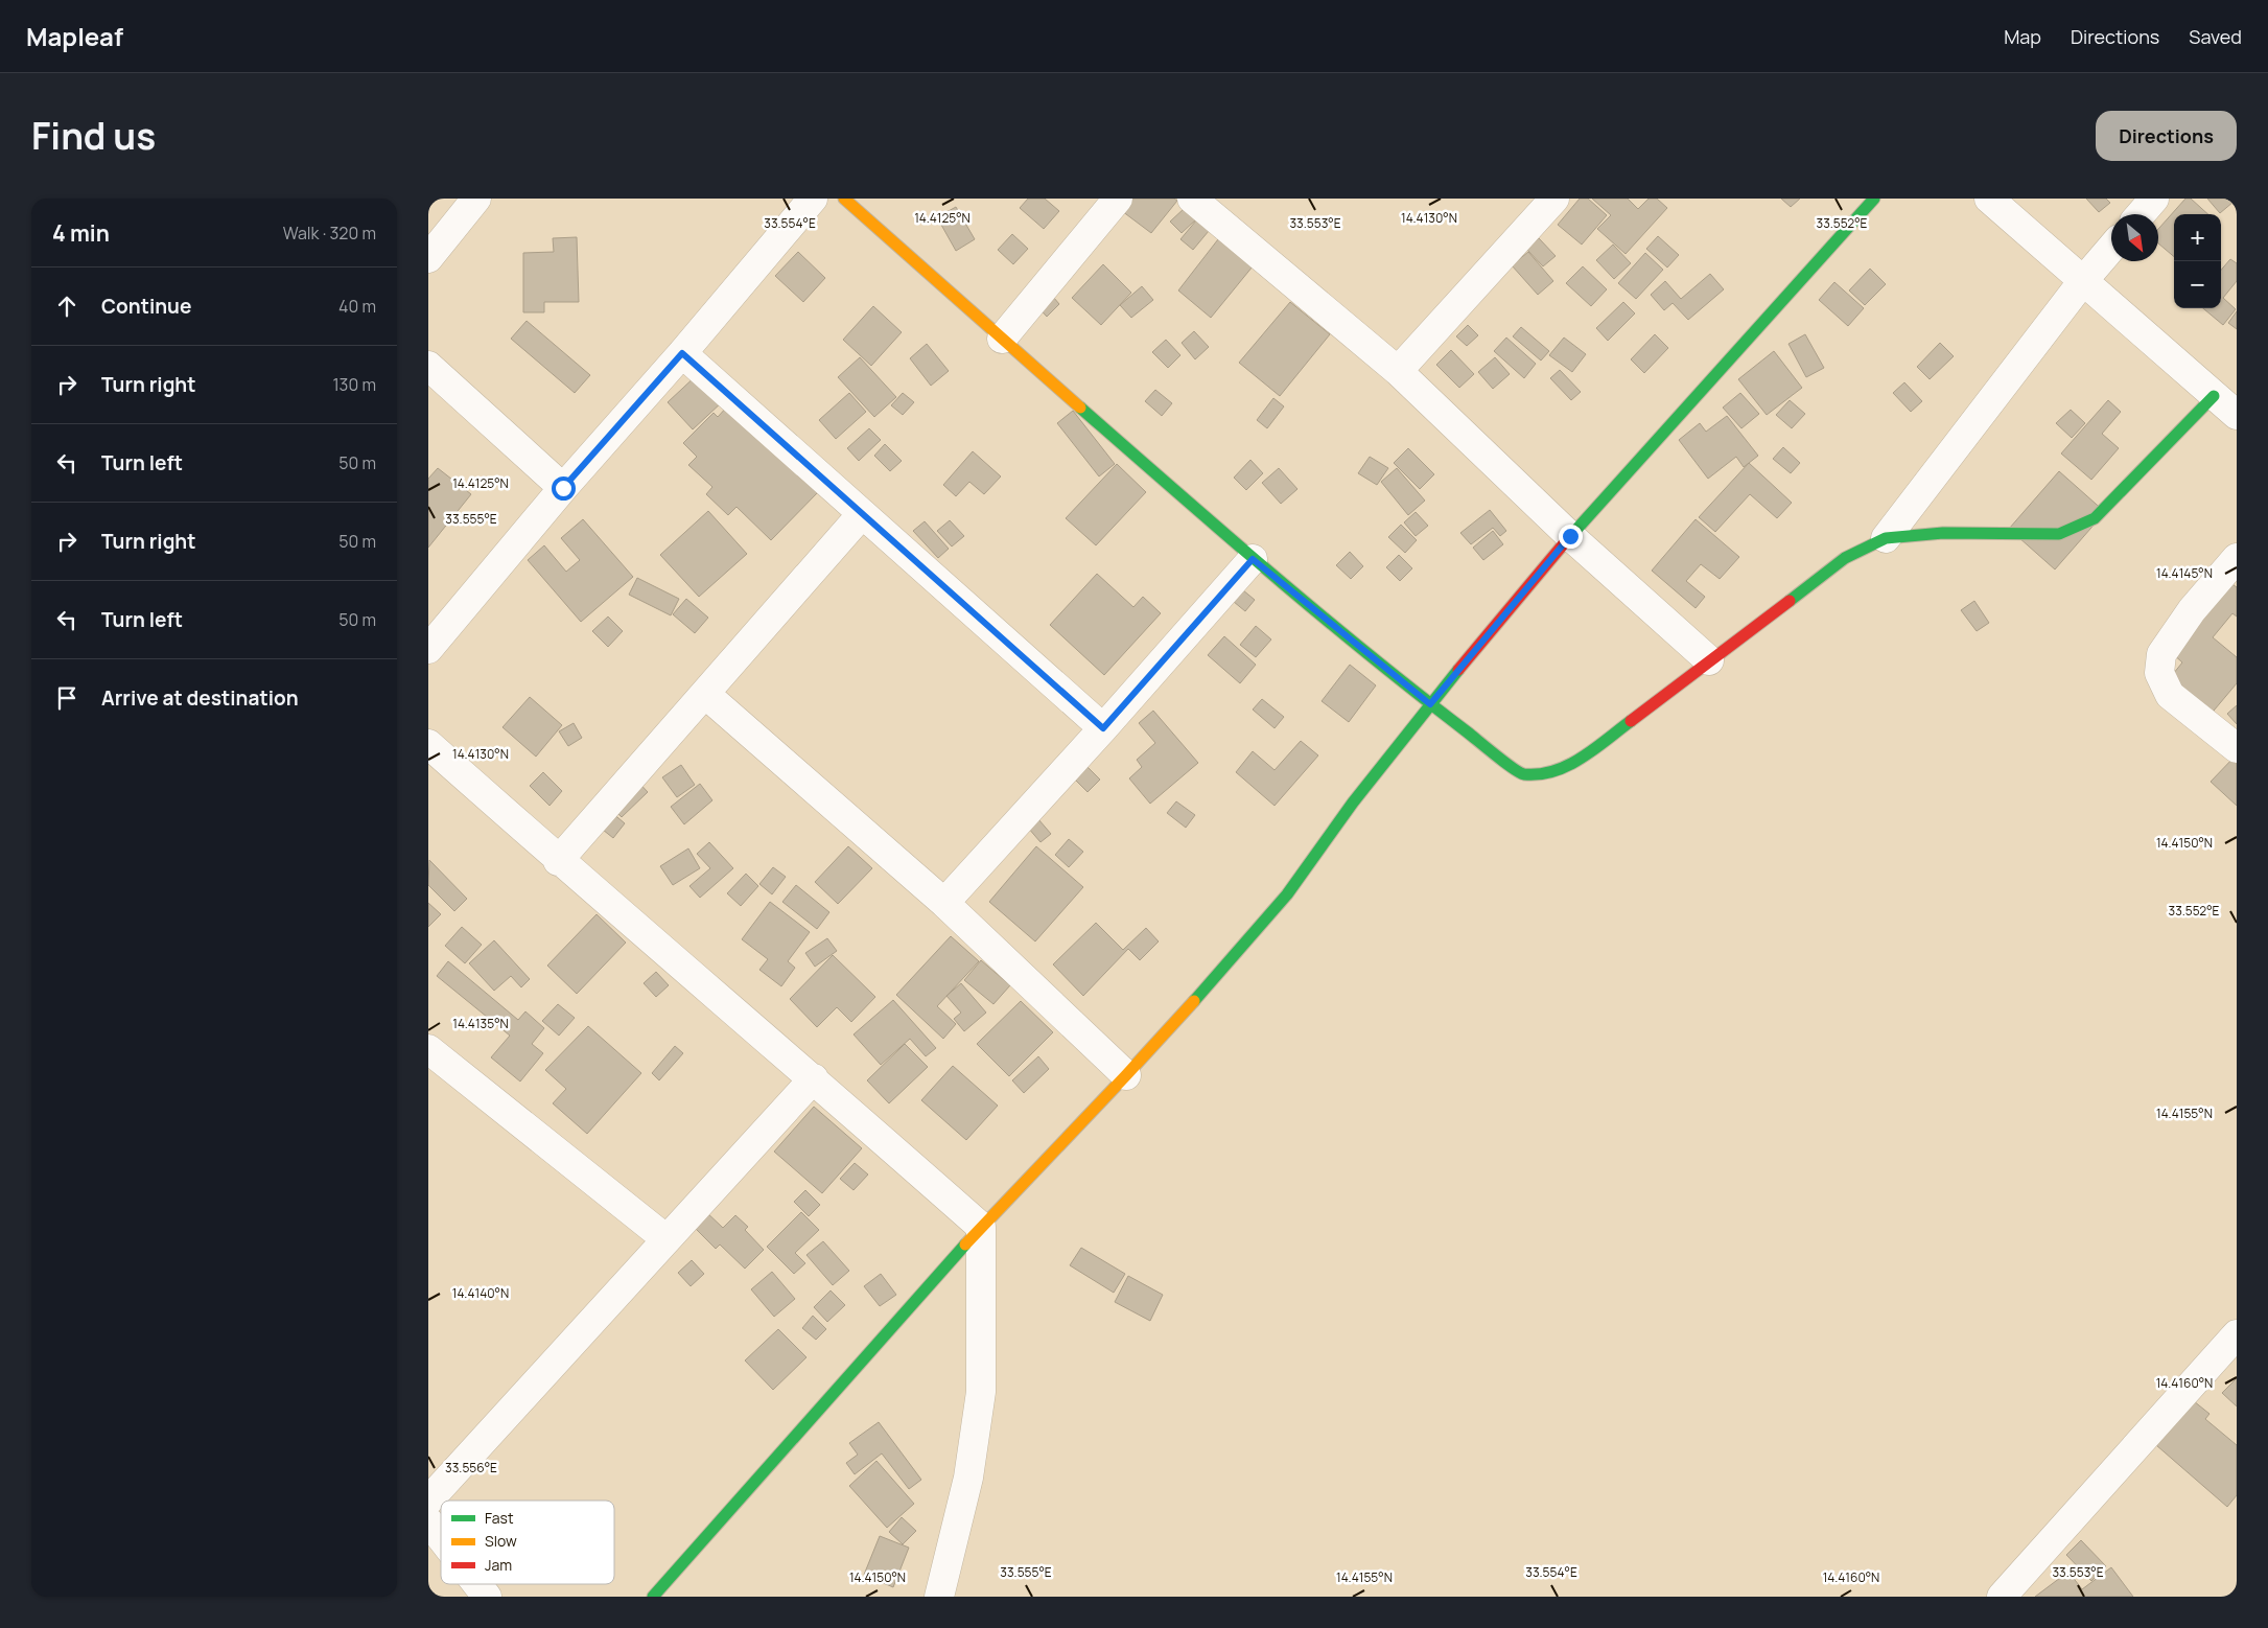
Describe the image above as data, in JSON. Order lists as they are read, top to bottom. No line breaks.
{"legend":["Fast","Slow","Jam"],"north":"bottom right","page":{"header":"Mapleaf","nav":["Map","Directions","Saved"],"title":"Find us","buttons":"Directions","heading":["4 min","Walk · 320 m"],"map_buttons":["+","−"],"list":[["Continue","40 m"],["Turn right","130 m"],["Turn left","50 m"],["Turn right","50 m"],["Turn left","50 m"],"Arrive at destination"]},"coordinates":["14.4130°N","14.4125°N","33.554°E","33.553°E","33.552°E","33.555°E","14.4145°N","14.4150°N","14.4135°N","14.4155°N","14.4140°N","14.4160°N","33.556°E"]}
